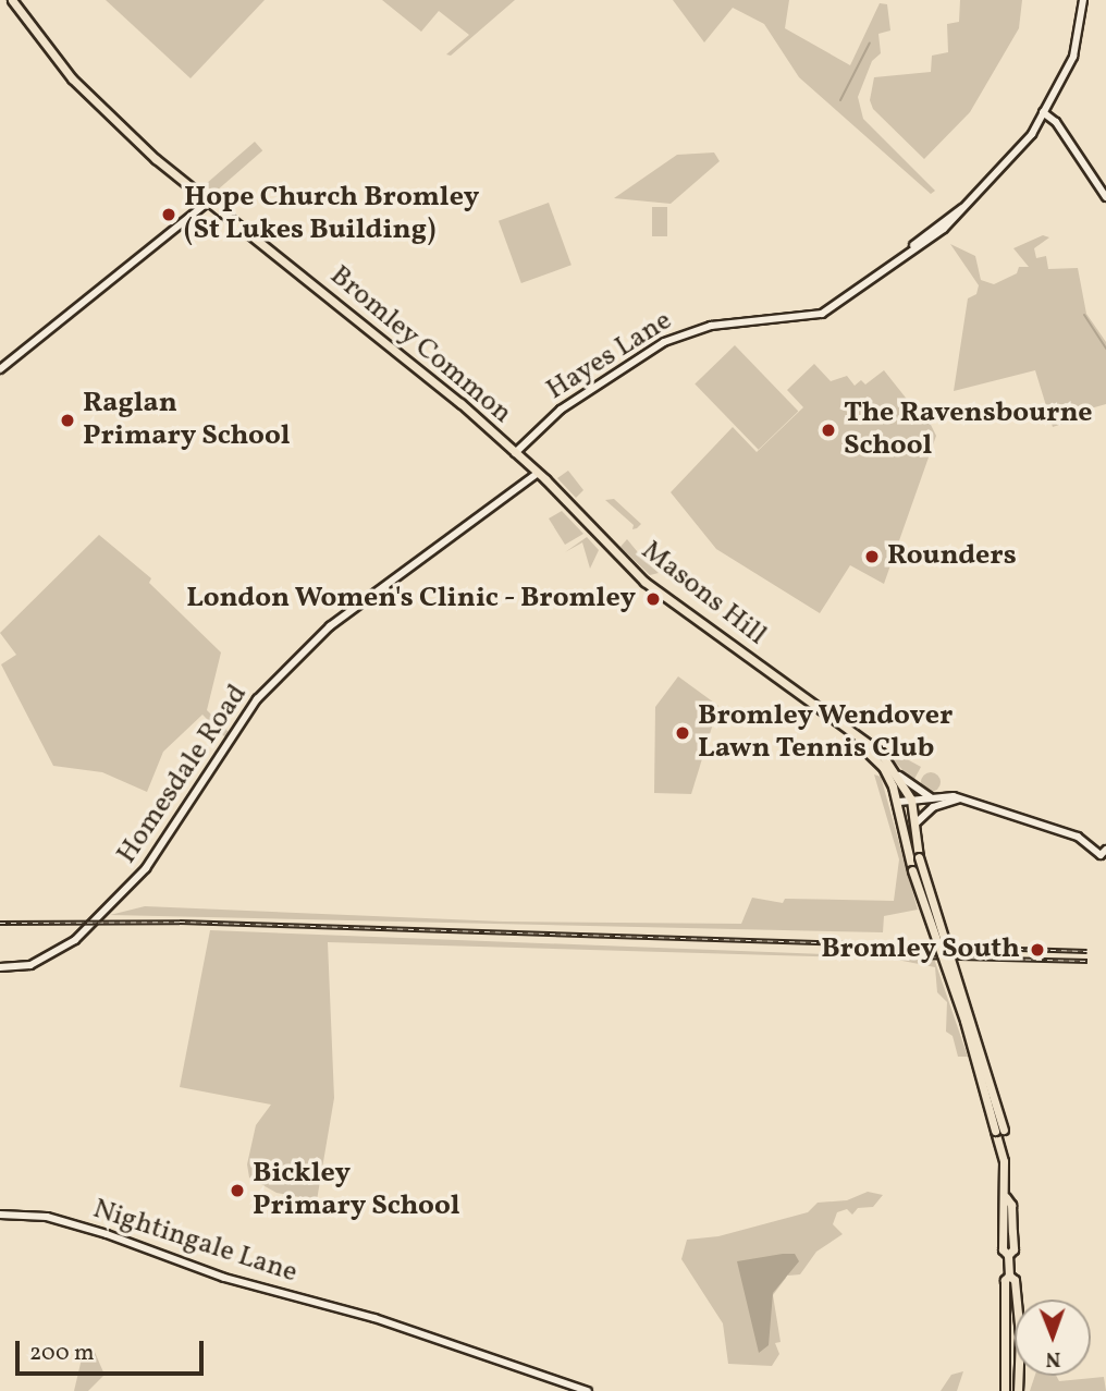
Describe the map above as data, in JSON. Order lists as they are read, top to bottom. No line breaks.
{"streets":{"main road":["Bromley Common","Hayes Lane","Masons Hill","Homesdale Road","Nightingale Lane"]},"crossings":[["Bromley Common","Hayes Lane"],["Bromley Common","Masons Hill"],["Bromley Common","Homesdale Road"],["Masons Hill","Homesdale Road"]],"places":["Hope Church Bromley (St Lukes Building)","Raglan Primary School","The Ravensbourne School","Rounders","London Women's Clinic - Bromley","Bromley Wendover Lawn Tennis Club","Bromley South","Bickley Primary School"],"scale_bar":"200 m","north":"bottom"}
